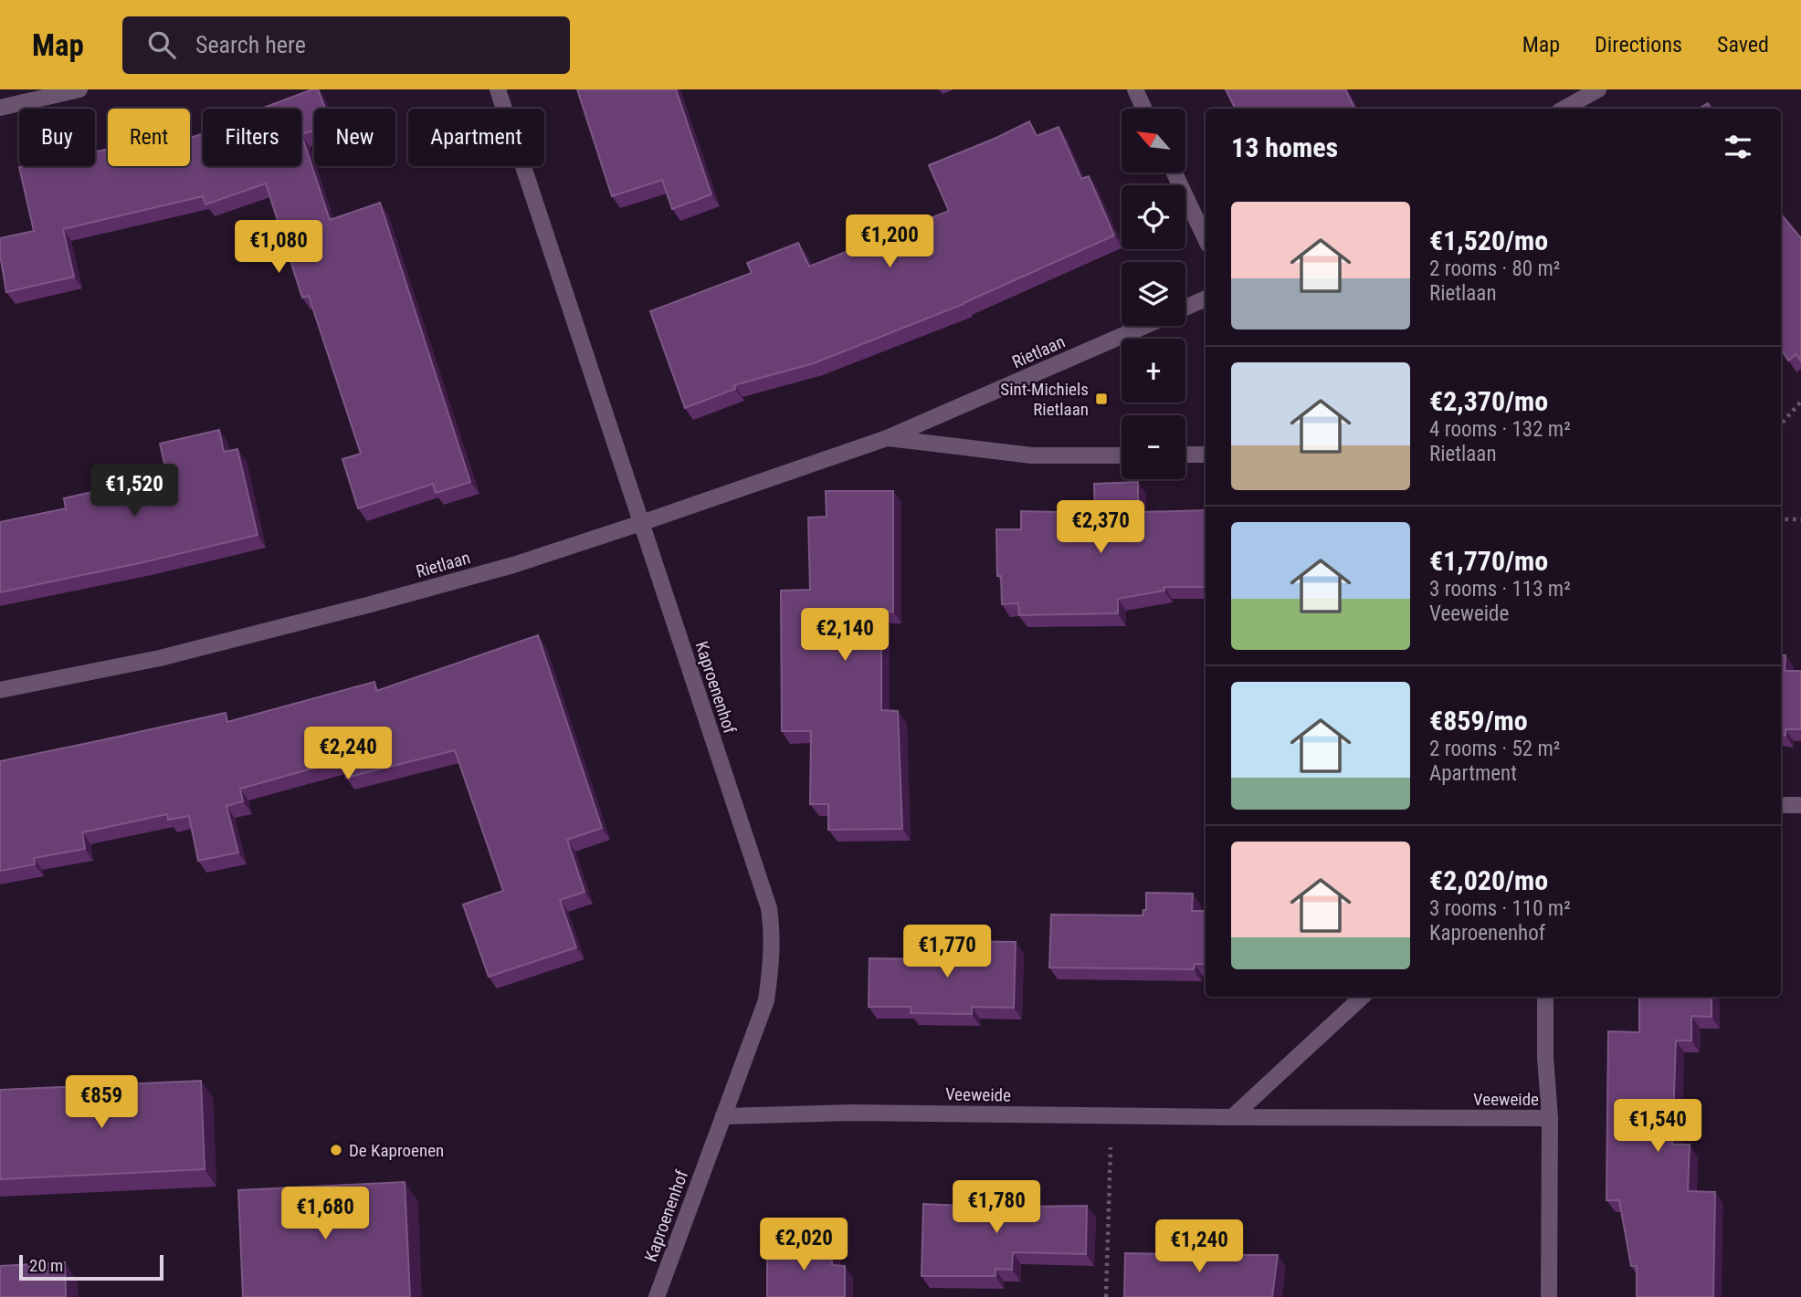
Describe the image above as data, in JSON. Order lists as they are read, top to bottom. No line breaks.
{"streets":{"street":["Rietlaan","Kaproenenhof","Veeweide"]},"crossings":[["Rietlaan","Kaproenenhof"],["Kaproenenhof","Veeweide"]],"places":{"transit":["Sint-Michiels Rietlaan"],"other":["De Kaproenen"]},"scale_bar":"20 m","north":"top left","page":{"header":"Map","search":"Search here","nav":["Map","Directions","Saved"],"map_buttons":["+","−"],"chip":["Buy","Rent","Filters","New","Apartment"],"heading":"13 homes","list":[{"name":"€1,520/mo","note":"2 rooms · 80 m² · Rietlaan"},{"name":"€2,370/mo","note":"4 rooms · 132 m² · Rietlaan"},{"name":"€1,770/mo","note":"3 rooms · 113 m² · Veeweide"},{"name":"€859/mo","note":"2 rooms · 52 m² · Apartment"},{"name":"€2,020/mo","note":"3 rooms · 110 m² · Kaproenenhof"}],"price":["€1,200","€1,080","€1,520","€2,370","€2,140","€2,240","€1,770","€859","€1,540","€1,780","€1,680","€2,020","€1,240"],"scale":"20 m"}}
